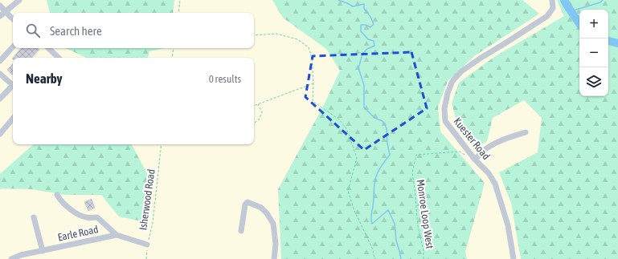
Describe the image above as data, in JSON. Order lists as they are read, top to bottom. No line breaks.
{"streets":{"street":["Kuester Road","Earle Road"],"path":["Isherwood Road","Monroe Loop West"]},"crossings":[["Isherwood Road","Earle Road"]],"page":{"map_buttons":["+","−"],"search":"Search here","heading":["Nearby","0 results"]}}
